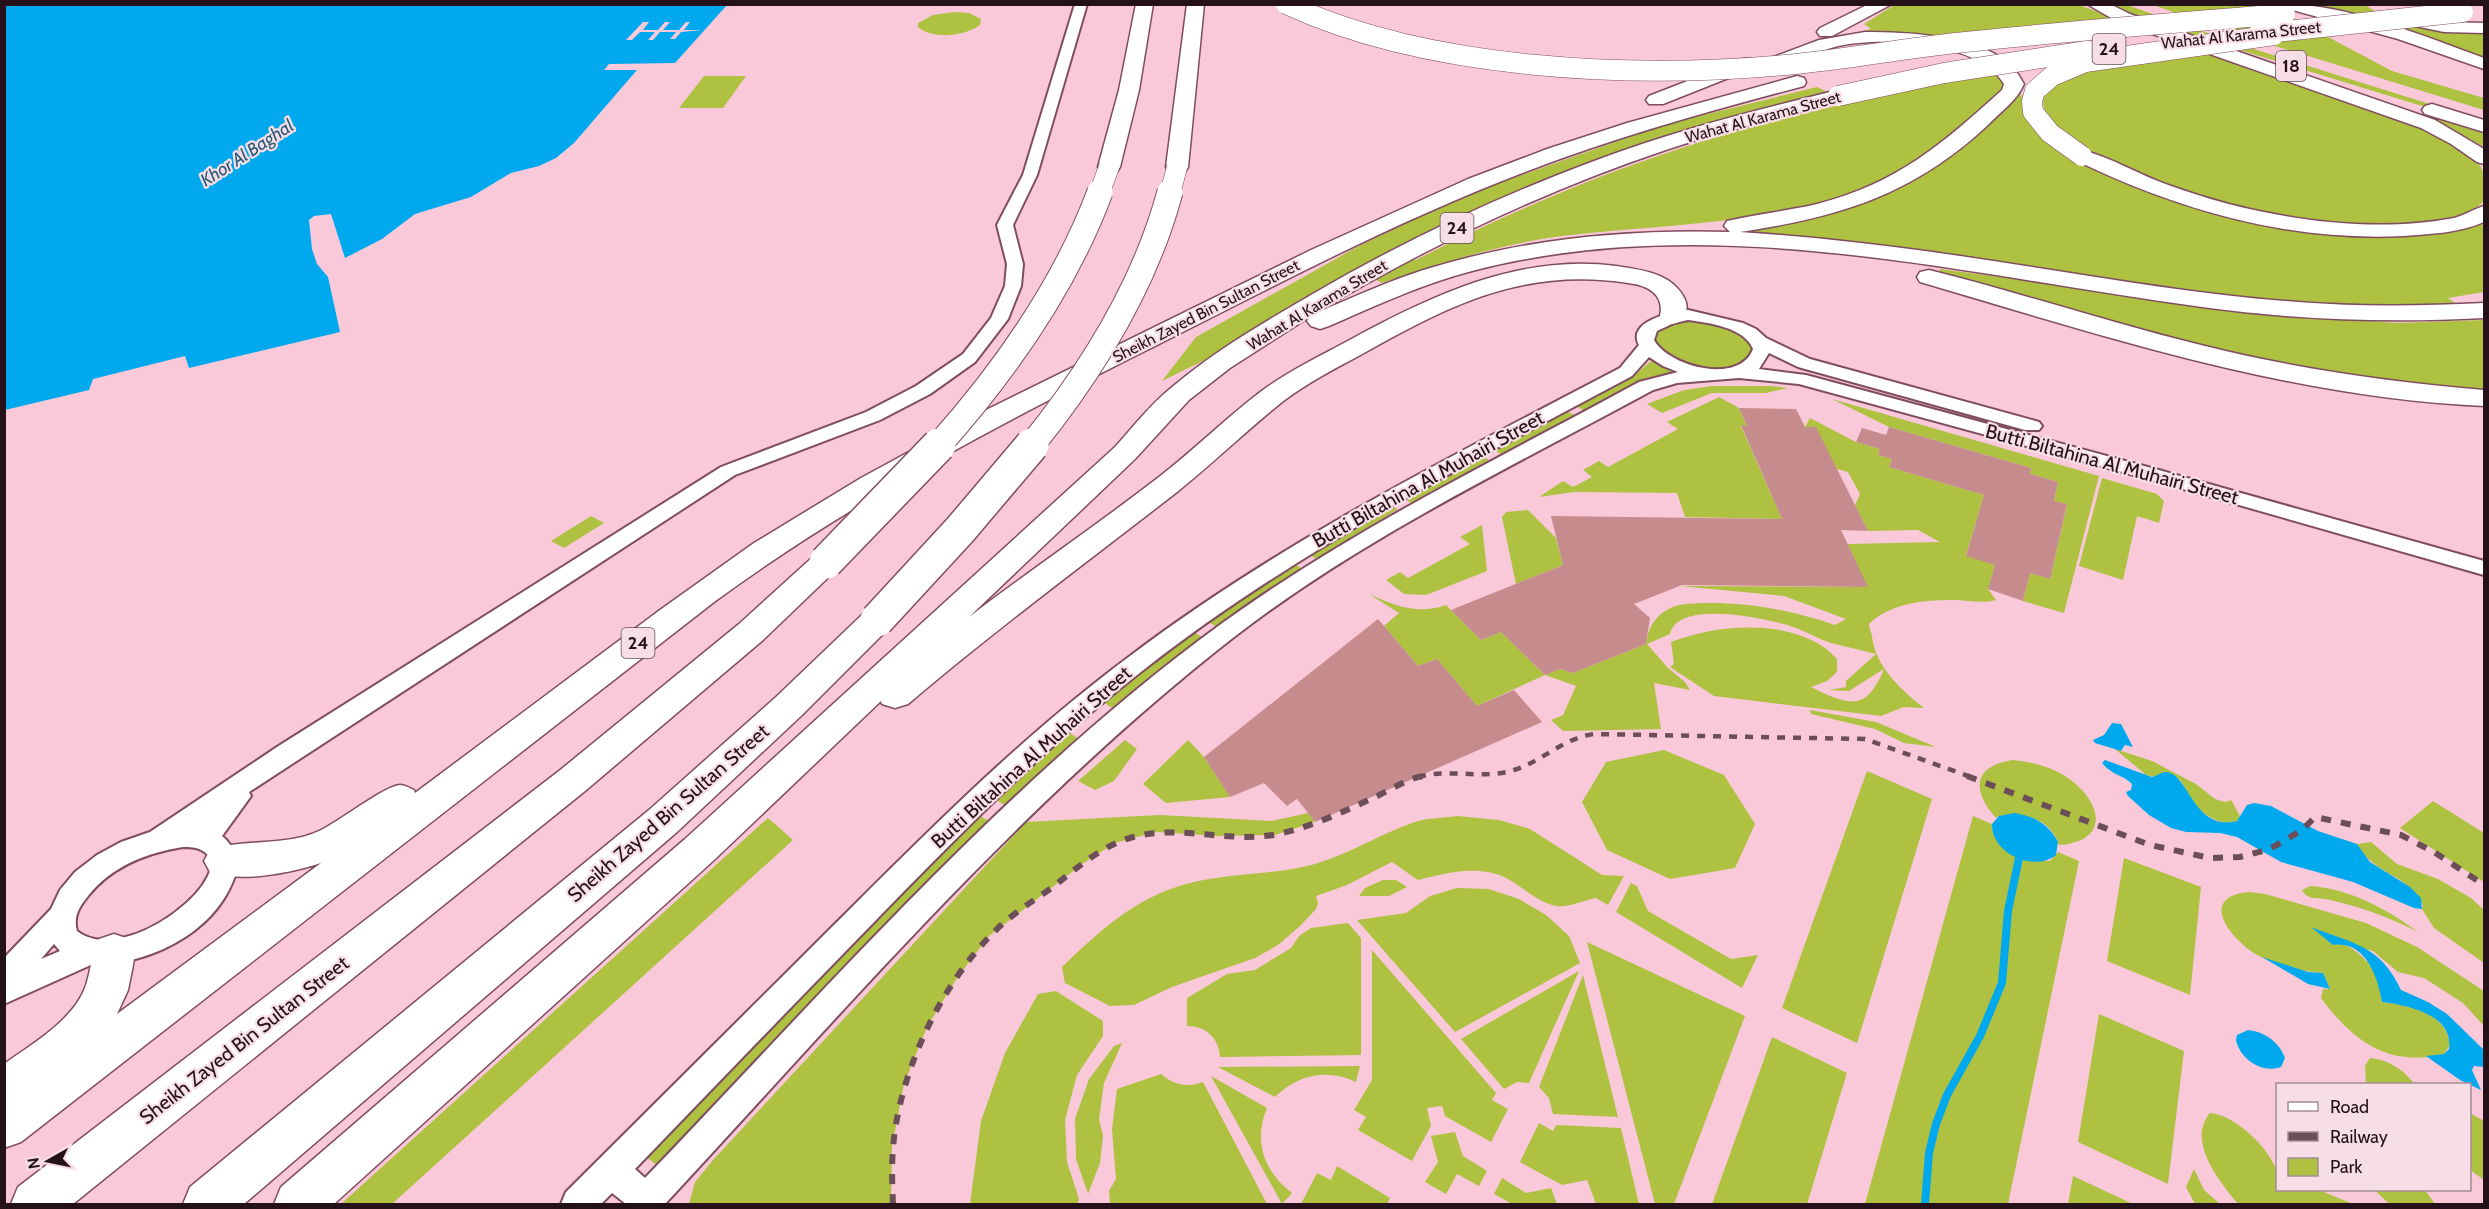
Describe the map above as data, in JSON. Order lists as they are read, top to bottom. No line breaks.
{"streets":{"highway":["Wahat Al Karama Street","24","18","Sheikh Zayed Bin Sultan Street"],"street":["Butti Biltahina Al Muhairi Street"]},"crossings":[["Wahat Al Karama Street","24"],["Wahat Al Karama Street","Sheikh Zayed Bin Sultan Street"]],"water":["Khor Al Baghal"],"legend":["Road","Railway","Park"],"north":"left"}
